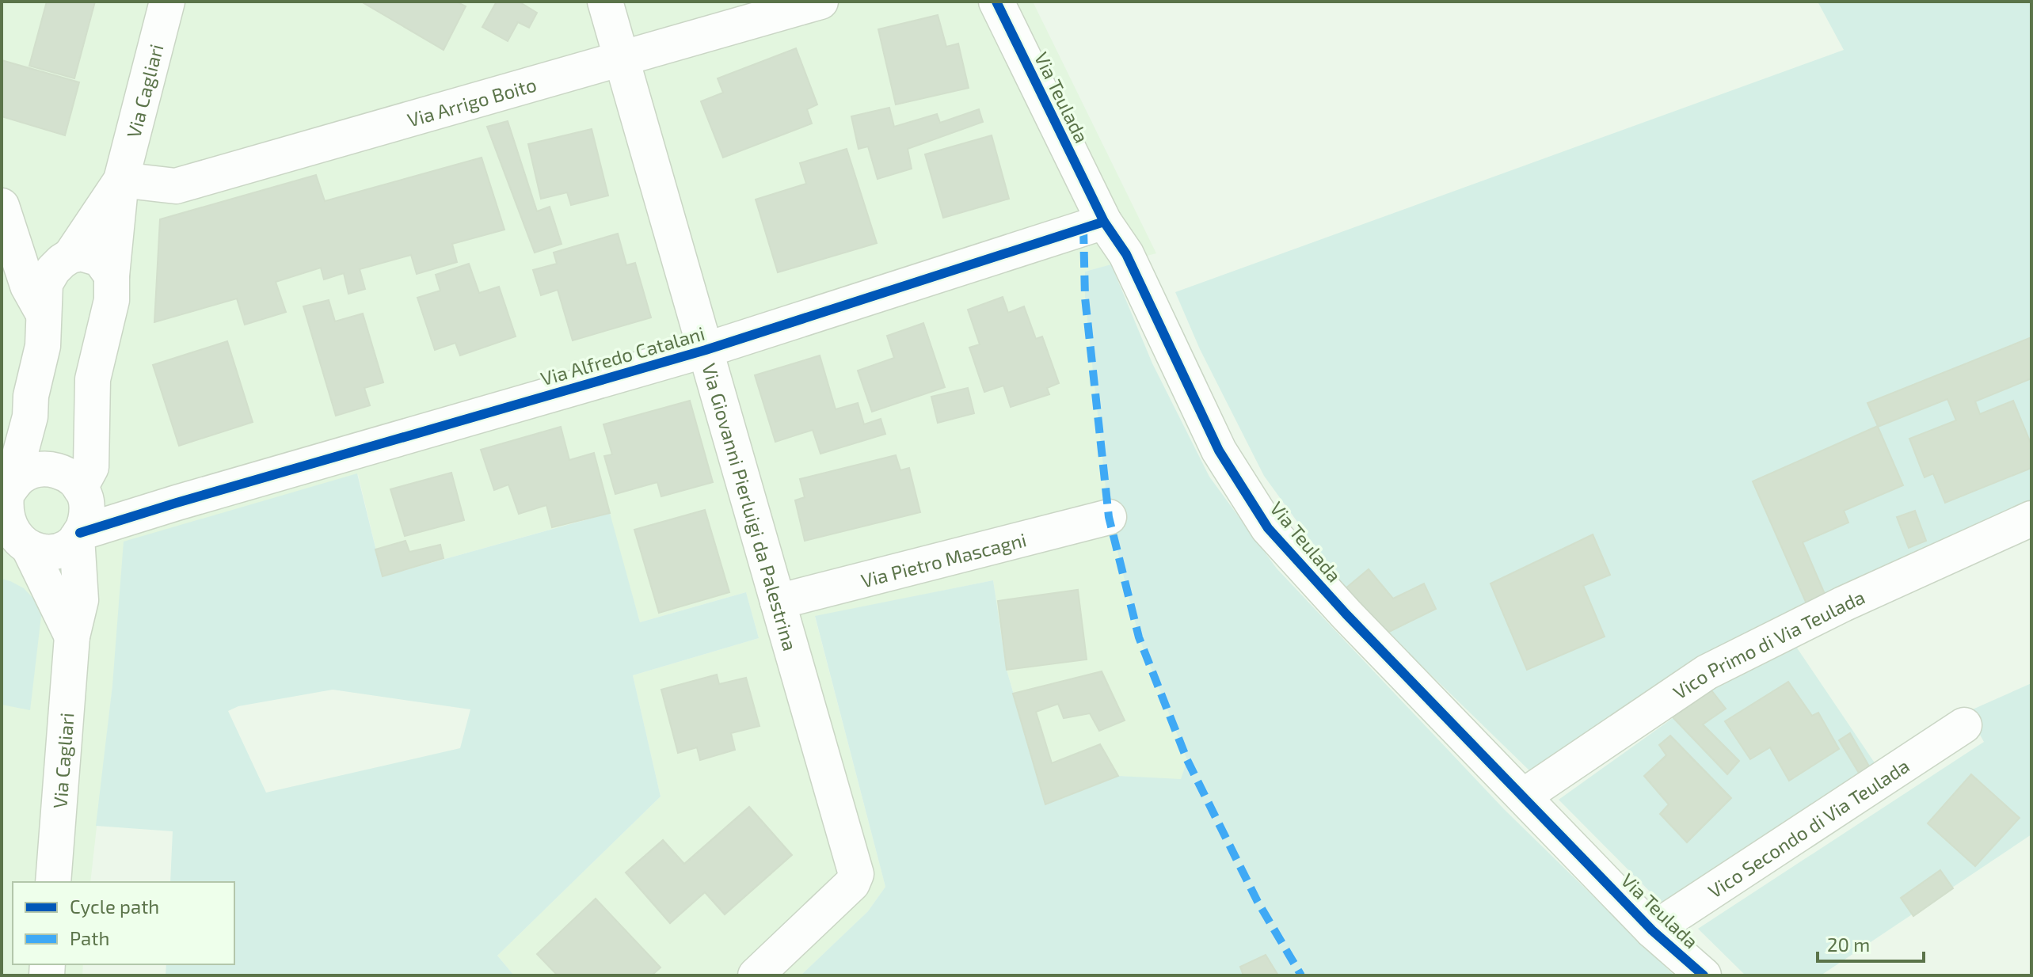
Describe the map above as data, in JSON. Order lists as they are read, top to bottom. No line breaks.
{"streets":{"street":["Via Cagliari","Via Teulada","Via Arrigo Boito","Via Alfredo Catalani","Via Giovanni Pierluigi da Palestrina","Via Pietro Mascagni","Vico Primo di Via Teulada","Vico Secondo di Via Teulada"]},"crossings":[["Via Cagliari","Via Arrigo Boito"],["Via Cagliari","Via Alfredo Catalani"],["Via Teulada","Via Alfredo Catalani"],["Via Teulada","Vico Primo di Via Teulada"],["Via Teulada","Vico Secondo di Via Teulada"],["Via Arrigo Boito","Via Giovanni Pierluigi da Palestrina"],["Via Alfredo Catalani","Via Giovanni Pierluigi da Palestrina"],["Via Giovanni Pierluigi da Palestrina","Via Pietro Mascagni"]],"legend":["Cycle path","Path"],"scale_bar":"20 m"}
